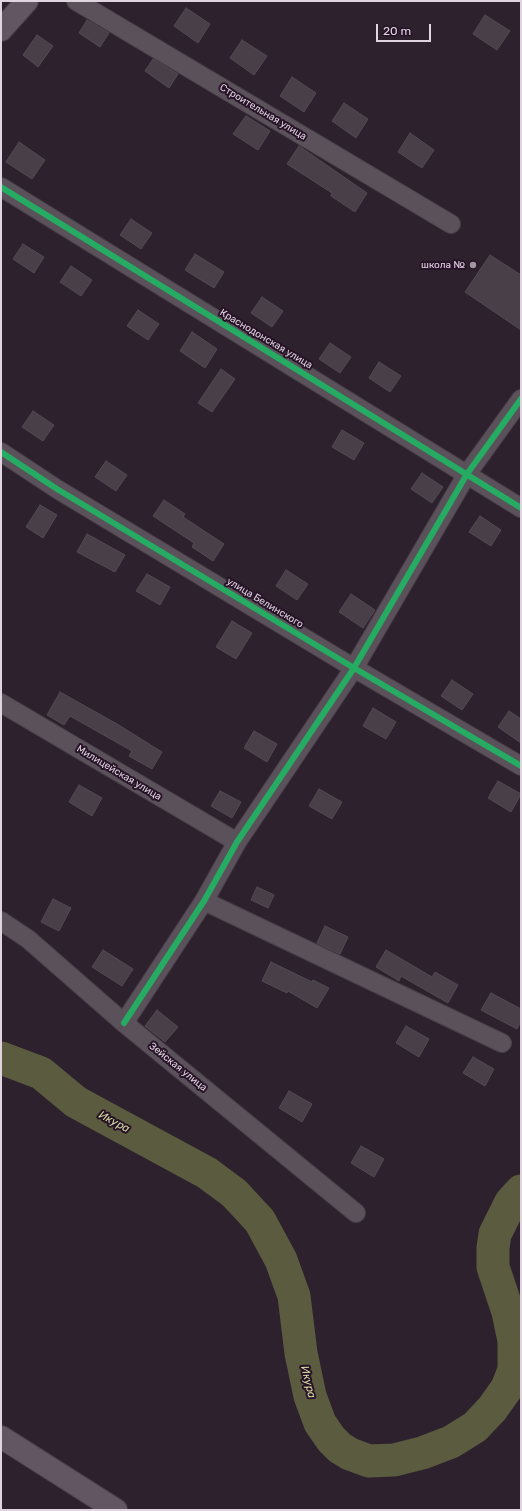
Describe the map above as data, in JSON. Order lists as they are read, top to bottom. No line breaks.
{"streets":{"street":["Строительная улица","Краснодонская улица","улица Белинского","Милицейская улица","Зейская улица"]},"water":["Икура"],"places":["школа №"],"scale_bar":"20 m"}
